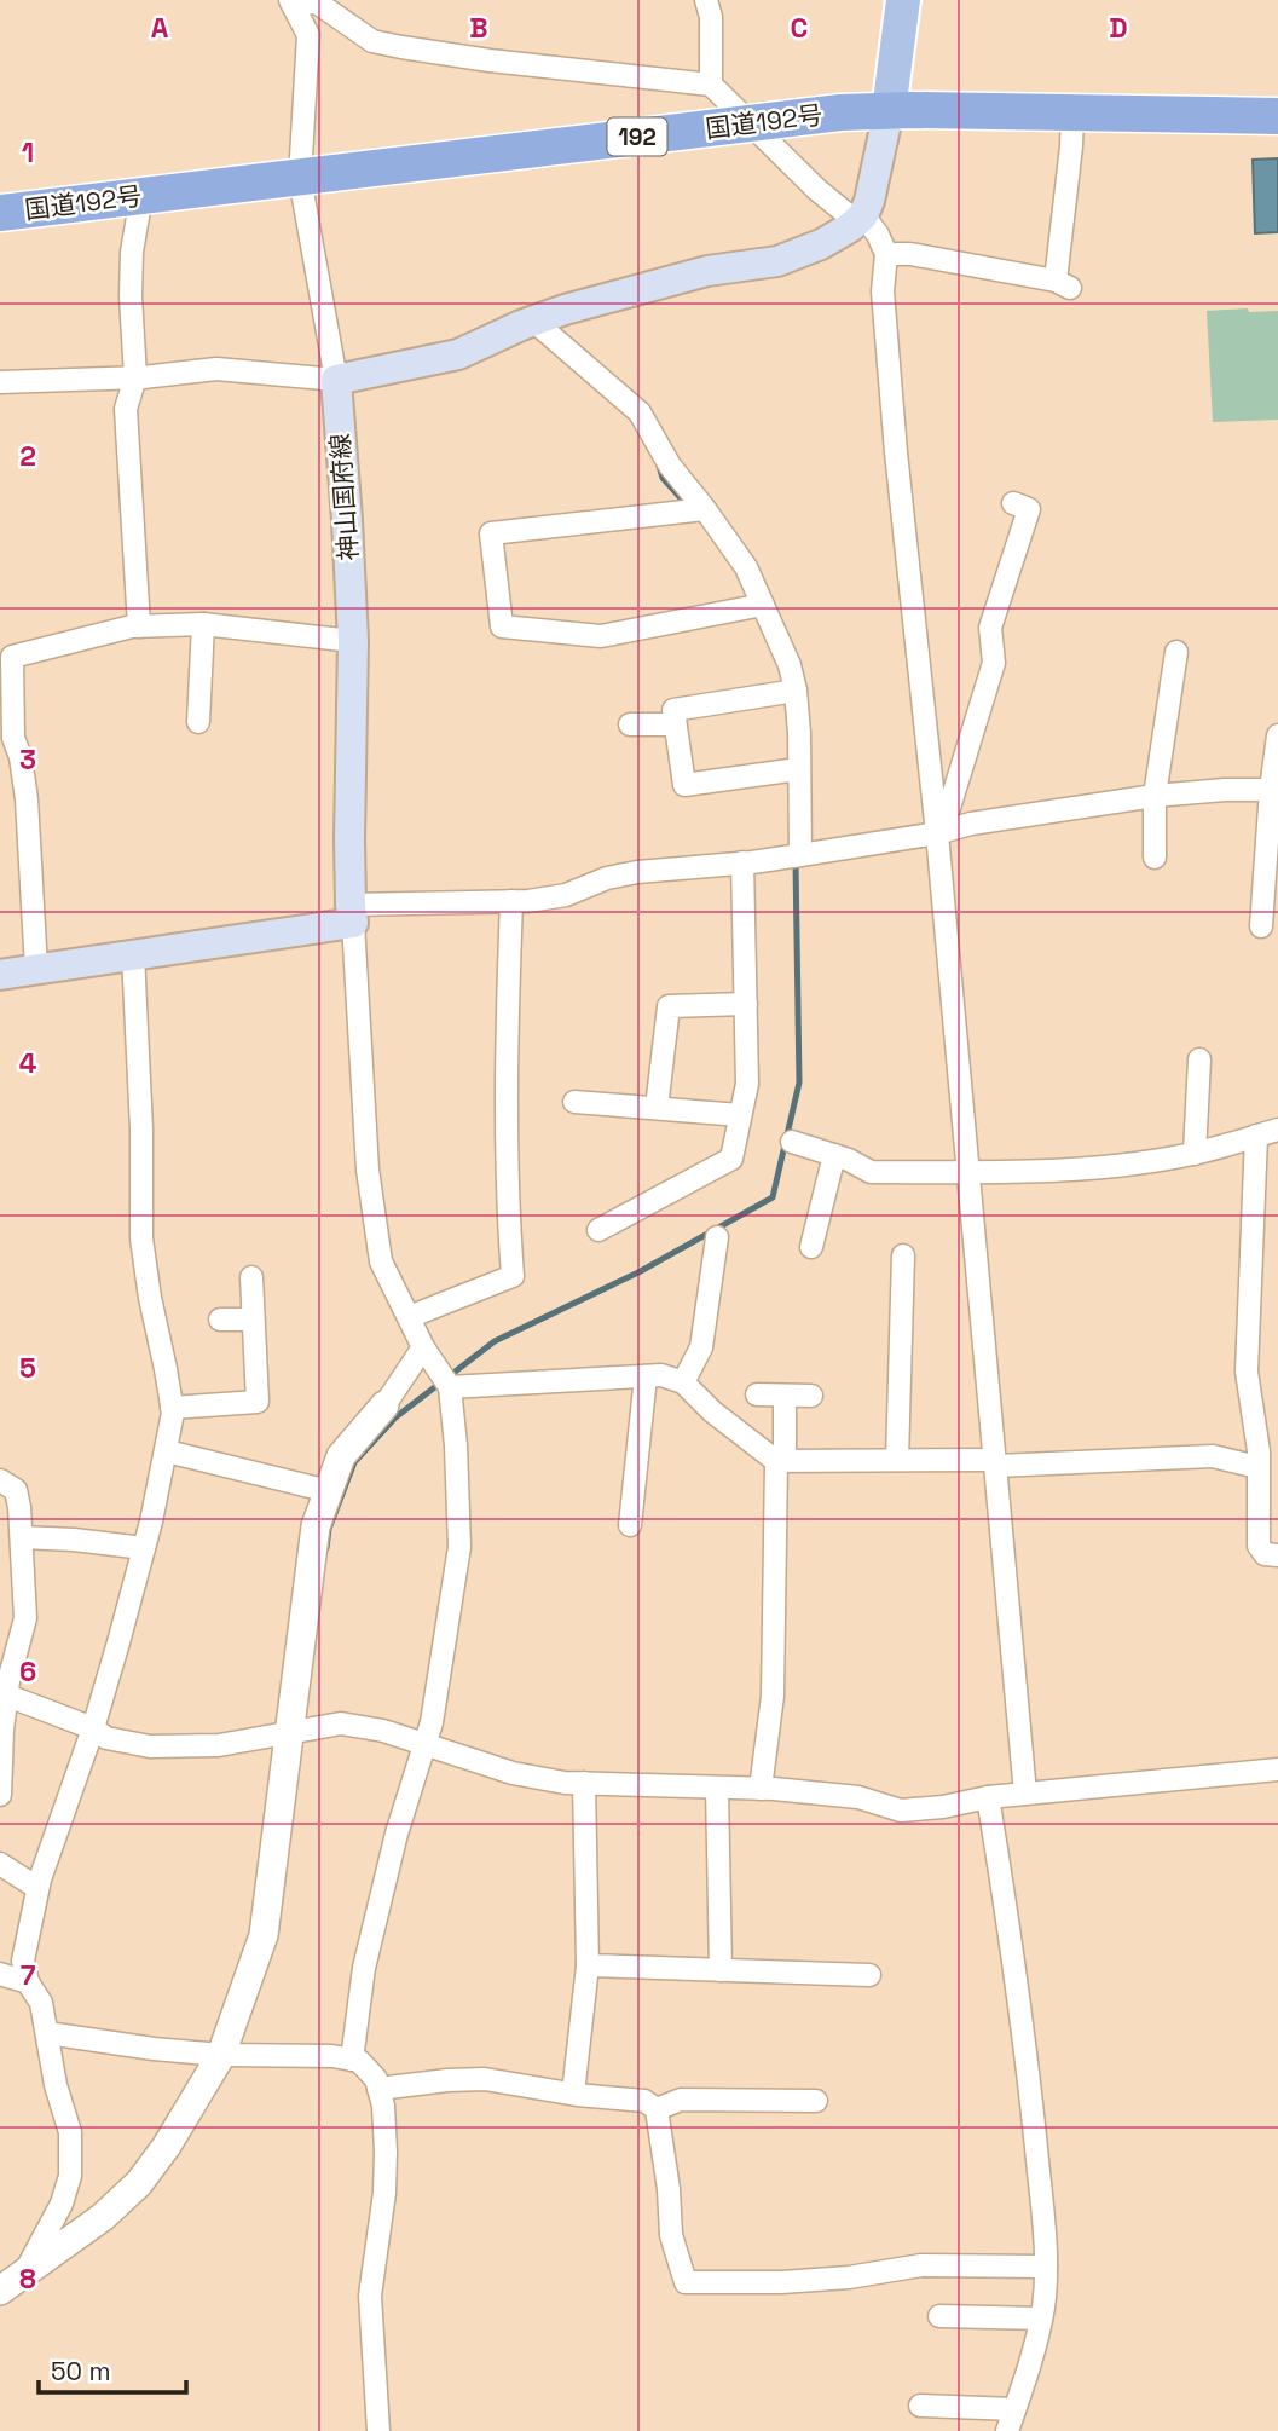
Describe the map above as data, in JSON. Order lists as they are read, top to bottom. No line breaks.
{"streets":{"highway":["国道192号","192"],"main road":["神山国府線"]},"scale_bar":"50 m","grid":{"columns":["A","B","C","D"],"rows":["1","2","3","4","5","6","7","8"]}}
